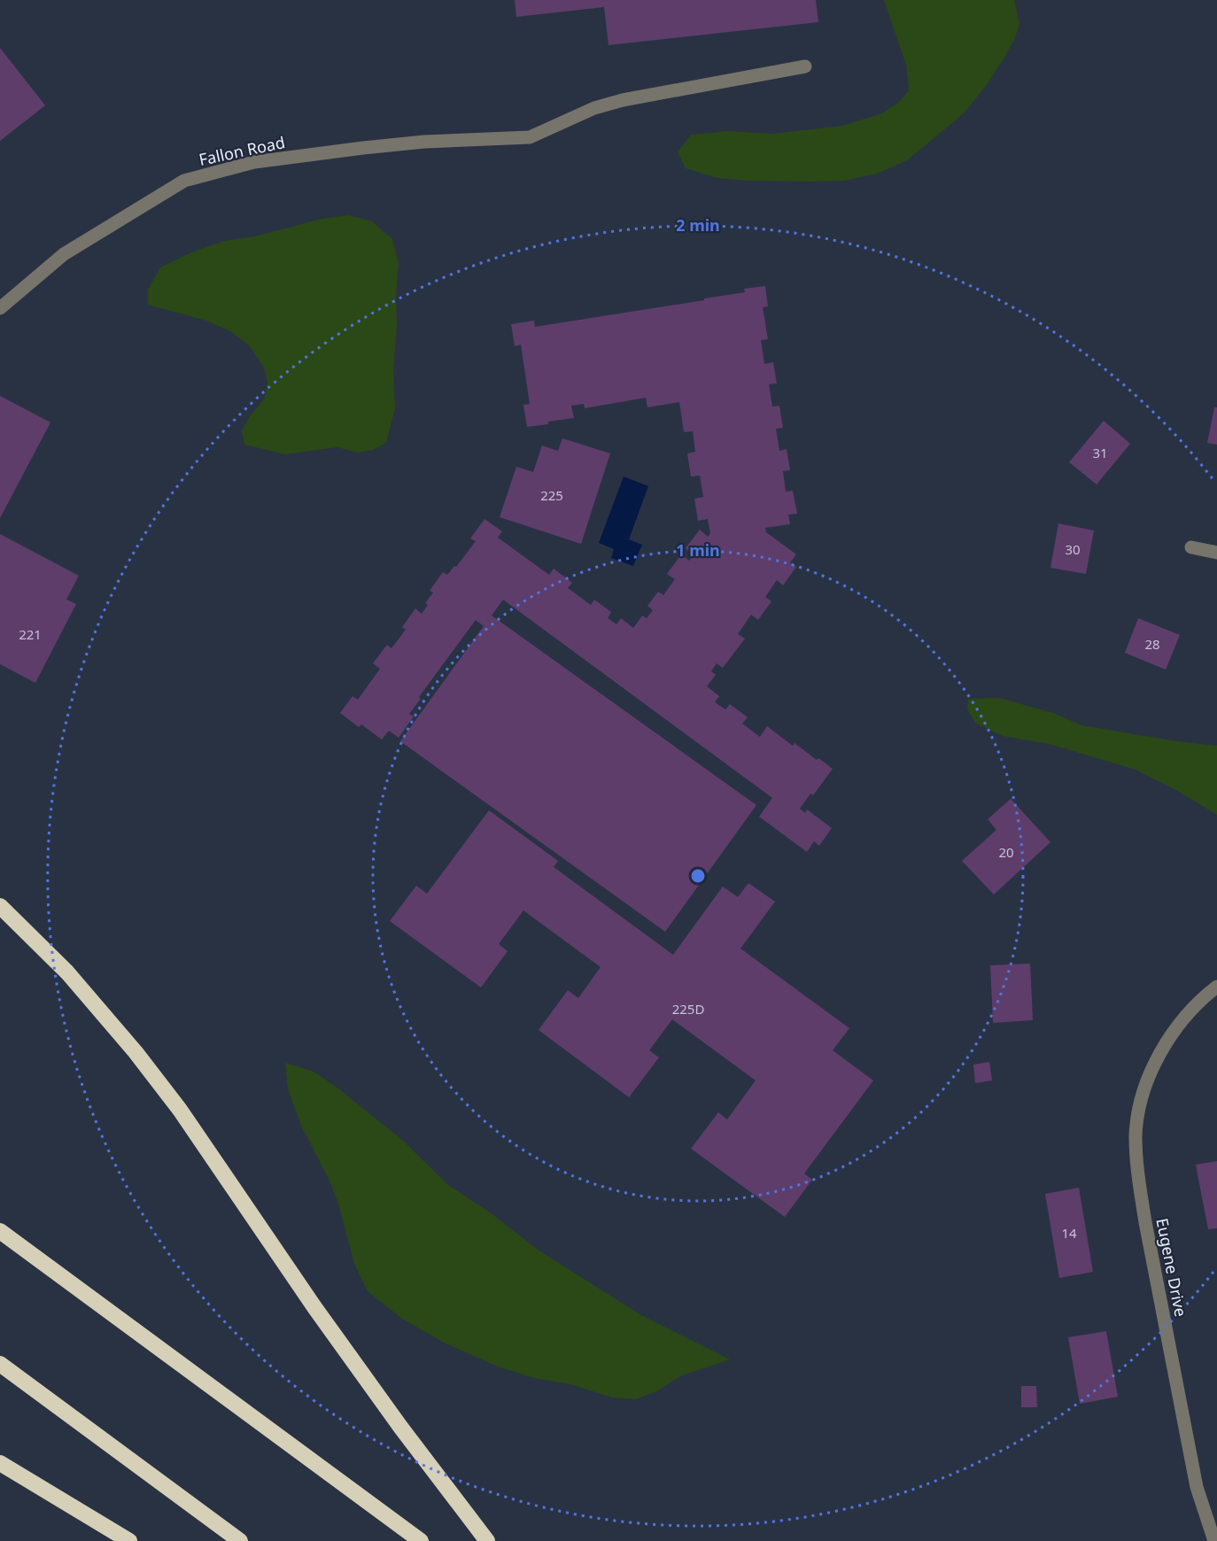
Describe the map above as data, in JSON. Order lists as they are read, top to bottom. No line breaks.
{"streets":{"street":["Fallon Road","Eugene Drive"]},"house_numbers":["31","225","30","221","28","20","225D","14"],"rings":["2 min","1 min"]}
